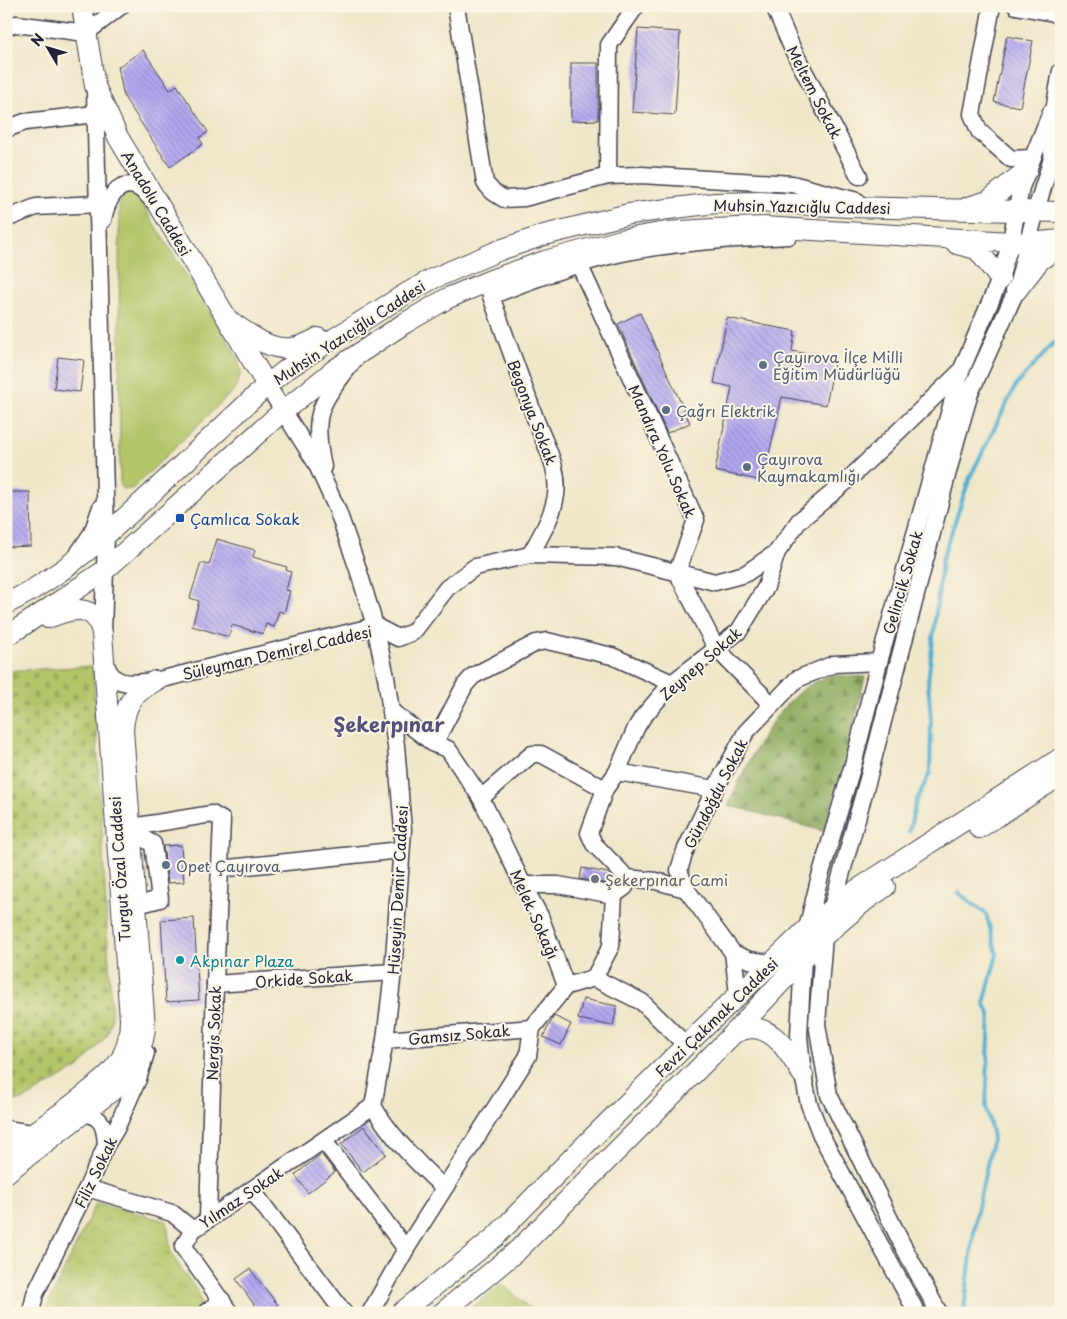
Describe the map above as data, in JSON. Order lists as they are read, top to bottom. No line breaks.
{"streets":{"main road":["Anadolu Caddesi","Muhsin Yazıcığlu Caddesi","Turgut Özal Caddesi","Fevzi Çakmak Caddesi"],"street":["Meltem Sokak","Begonya Sokak","Mandıra Yolu Sokak","Gelincik Sokak","Süleyman Demirel Caddesi","Zeynep Sokak","Gündoğdu Sokak","Hüseyin Demir Caddesi","Melek Sokağı","Orkide Sokak","Nergis Sokak","Gamsız Sokak","Filiz Sokak","Yılmaz Sokak"]},"crossings":[["Anadolu Caddesi","Muhsin Yazıcığlu Caddesi"],["Anadolu Caddesi","Hüseyin Demir Caddesi"],["Muhsin Yazıcığlu Caddesi","Begonya Sokak"],["Muhsin Yazıcığlu Caddesi","Mandıra Yolu Sokak"],["Muhsin Yazıcığlu Caddesi","Gelincik Sokak"],["Muhsin Yazıcığlu Caddesi","Turgut Özal Caddesi"],["Muhsin Yazıcığlu Caddesi","Hüseyin Demir Caddesi"],["Begonya Sokak","Süleyman Demirel Caddesi"],["Mandıra Yolu Sokak","Süleyman Demirel Caddesi"],["Gelincik Sokak","Süleyman Demirel Caddesi"],["Gelincik Sokak","Gündoğdu Sokak"],["Gelincik Sokak","Fevzi Çakmak Caddesi"],["Süleyman Demirel Caddesi","Zeynep Sokak"],["Süleyman Demirel Caddesi","Turgut Özal Caddesi"],["Süleyman Demirel Caddesi","Hüseyin Demir Caddesi"],["Turgut Özal Caddesi","Nergis Sokak"],["Turgut Özal Caddesi","Filiz Sokak"],["Hüseyin Demir Caddesi","Melek Sokağı"],["Hüseyin Demir Caddesi","Orkide Sokak"],["Hüseyin Demir Caddesi","Gamsız Sokak"],["Hüseyin Demir Caddesi","Yılmaz Sokak"],["Orkide Sokak","Nergis Sokak"],["Nergis Sokak","Yılmaz Sokak"]],"districts":["Şekerpınar"],"places":{"other":["Çayırova İlçe Milli Eğitim Müdürlüğü","Çağrı Elektrik","Çayırova Kaymakamlığı","Opet Çayırova","Şekerpınar Cami","Akpınar Plaza"],"transit":["Çamlıca Sokak"]},"north":"top left"}
